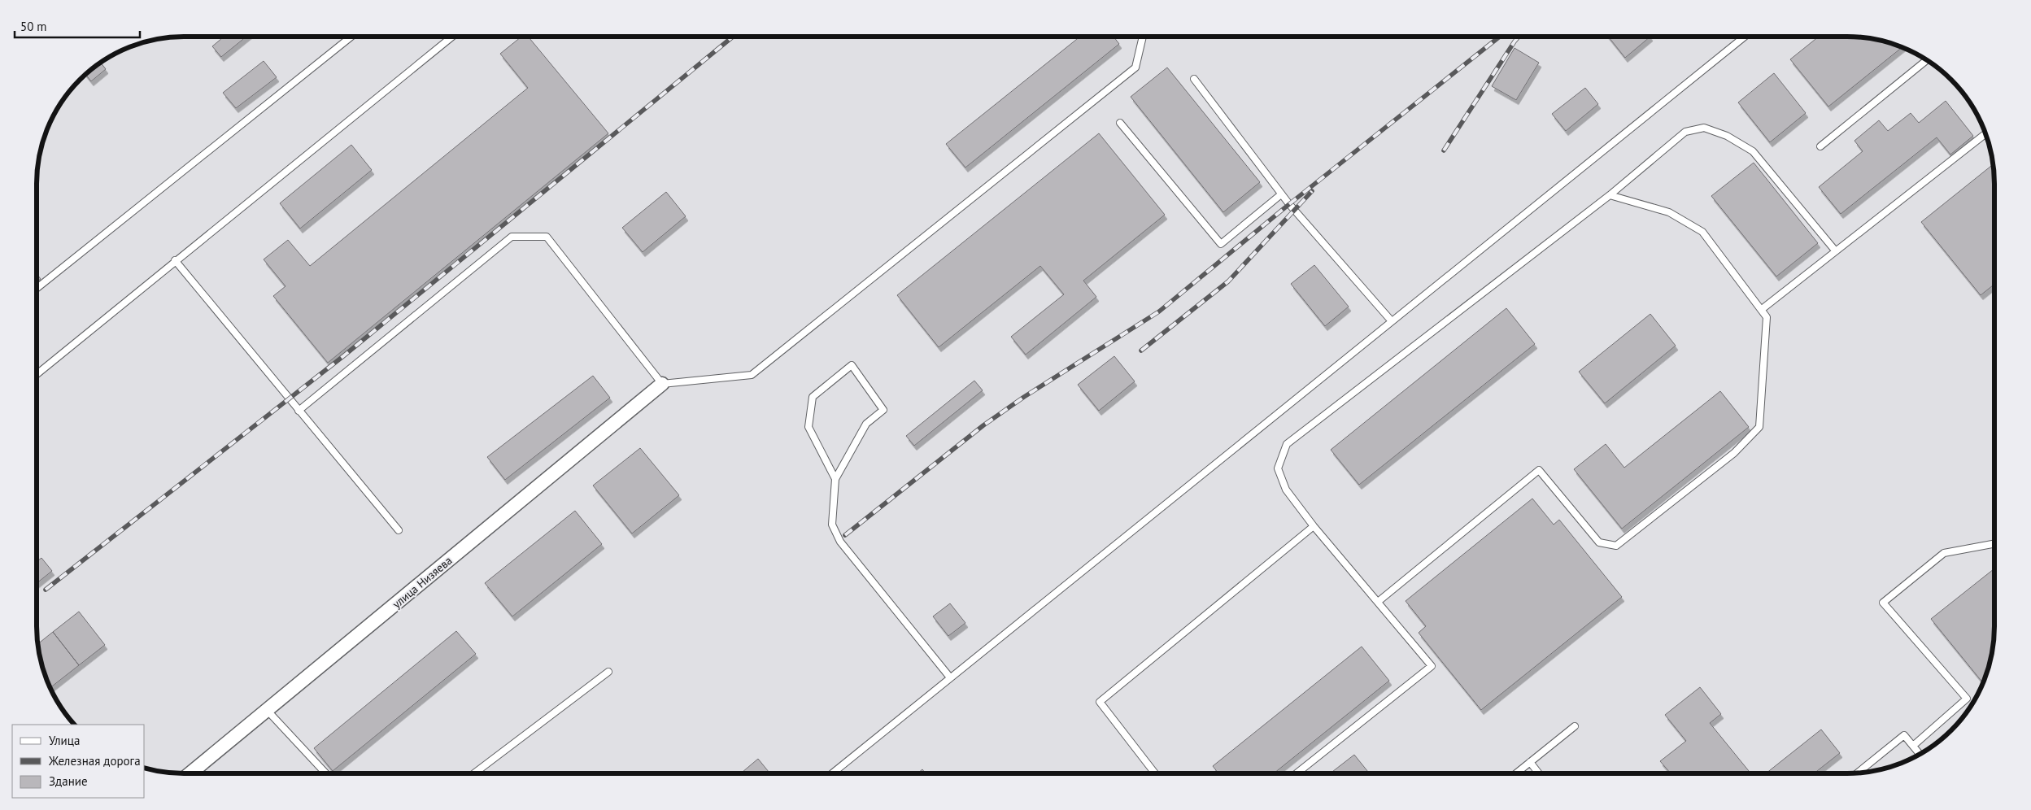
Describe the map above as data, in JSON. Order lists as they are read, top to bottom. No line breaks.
{"streets":{"street":["улица Низяева"]},"legend":["Улица","Железная дорога","Здание"],"scale_bar":"50 m"}
